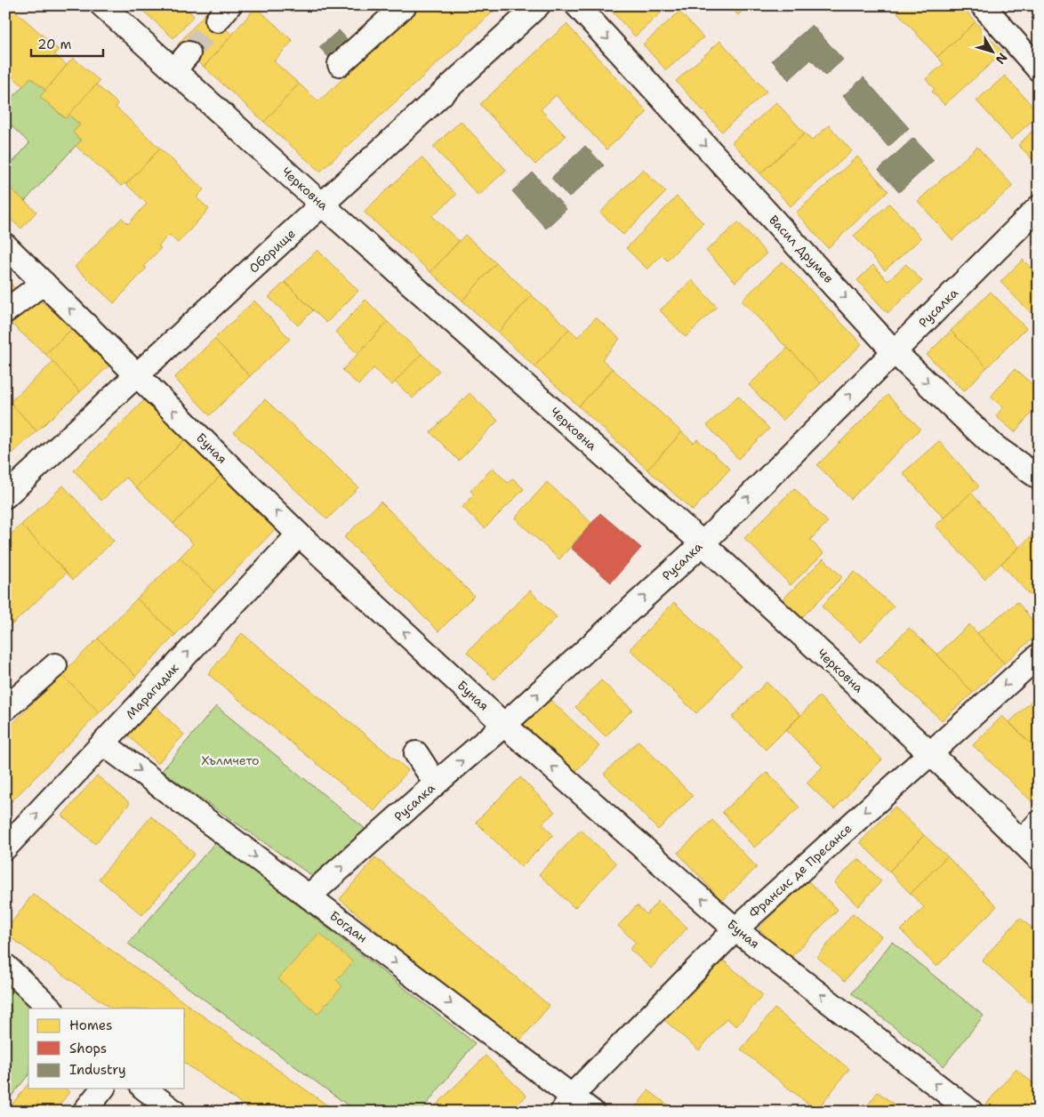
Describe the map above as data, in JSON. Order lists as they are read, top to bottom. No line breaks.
{"streets":{"street":["Черковна","Васил Друмев","Оборище","Русалка","Буная","Марагидик","Франсис де Пресансе","Богдан"]},"crossings":[["Черковна","Оборище"],["Черковна","Русалка"],["Черковна","Франсис де Пресансе"],["Васил Друмев","Русалка"],["Оборище","Буная"],["Русалка","Буная"],["Русалка","Богдан"],["Буная","Марагидик"],["Буная","Франсис де Пресансе"],["Марагидик","Богдан"],["Франсис де Пресансе","Богдан"]],"one_way":["Васил Друмев","Русалка","Буная","Марагидик","Франсис де Пресансе","Богдан"],"parks":["Хълмчето"],"legend":["Homes","Shops","Industry"],"scale_bar":"20 m","north":"bottom right"}
